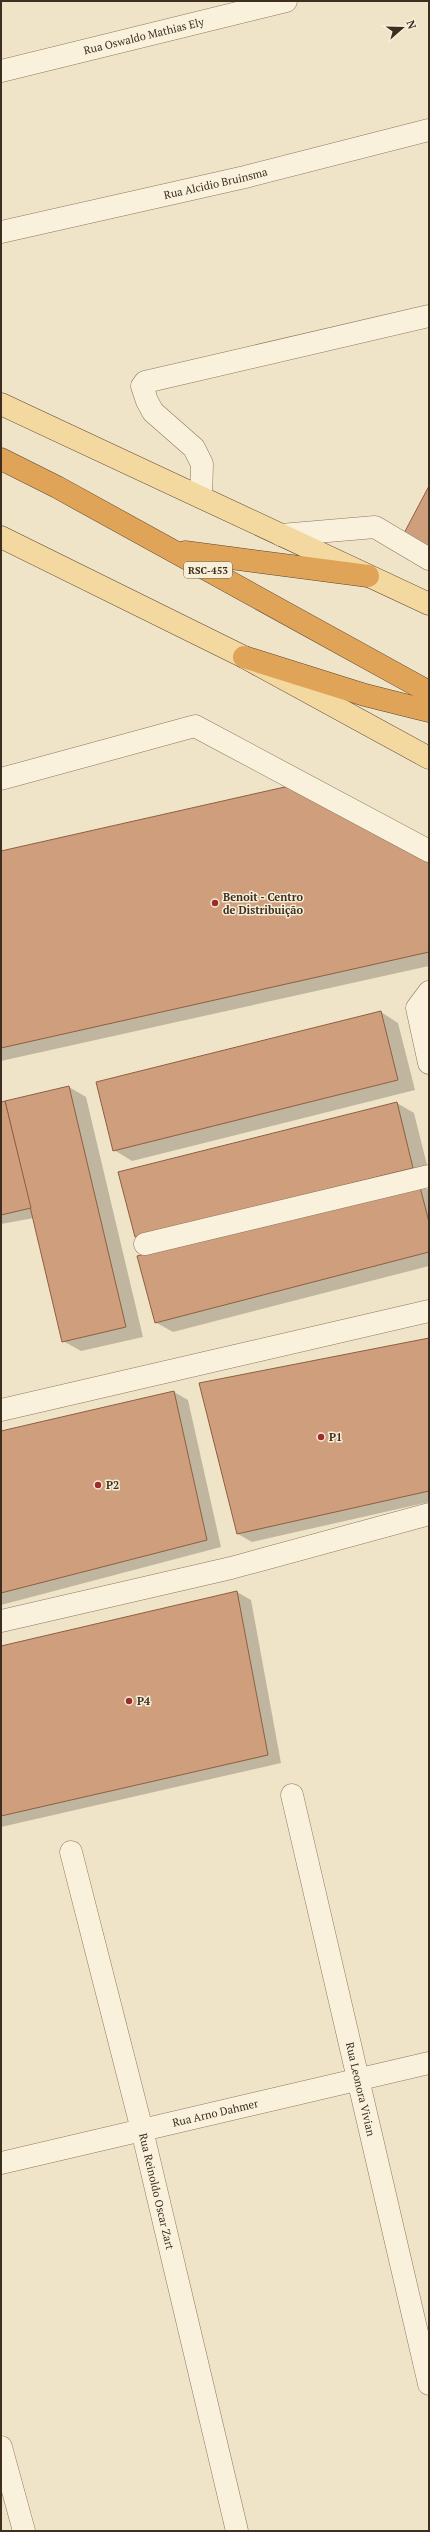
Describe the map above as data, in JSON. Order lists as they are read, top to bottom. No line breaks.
{"streets":{"highway":["RSC-453"],"street":["Rua Oswaldo Mathias Ely","Rua Alcidio Bruinsma","Rua Leonora Vivian","Rua Arno Dahmer","Rua Reinoldo Oscar Zart"]},"crossings":[["Rua Leonora Vivian","Rua Arno Dahmer"],["Rua Arno Dahmer","Rua Reinoldo Oscar Zart"]],"places":["Benoit - Centro de Distribuição","P1","P2","P4"],"north":"right"}
